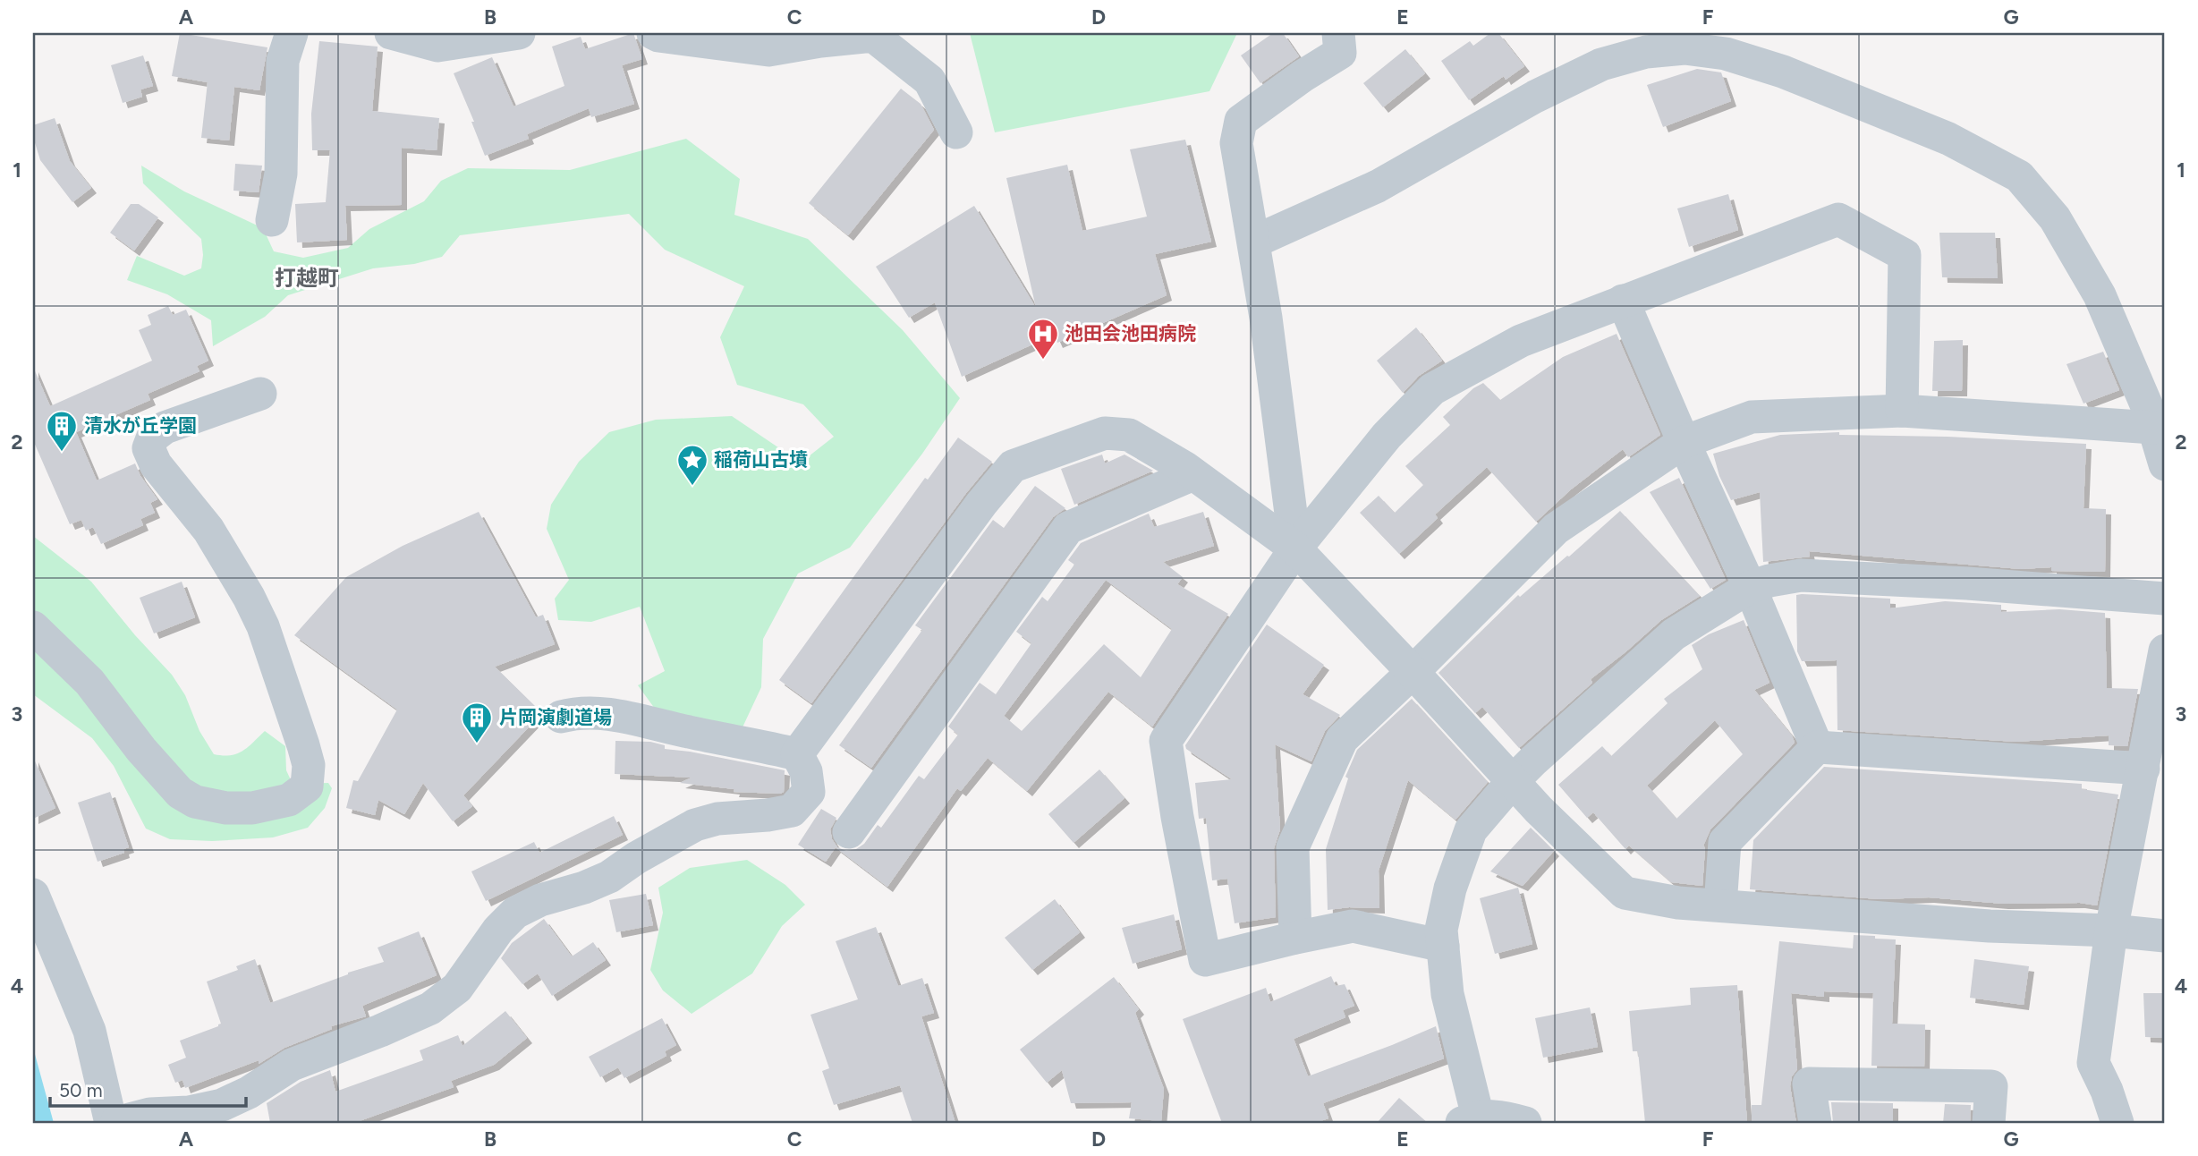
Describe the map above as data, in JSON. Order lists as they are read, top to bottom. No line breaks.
{"districts":["打越町"],"places":{"hospital":["池田会池田病院"],"building":["清水が丘学園","片岡演劇道場"],"place":["稲荷山古墳"]},"scale_bar":"50 m","grid":{"columns":["A","B","C","D","E","F","G"],"rows":["1","2","3","4"]}}
